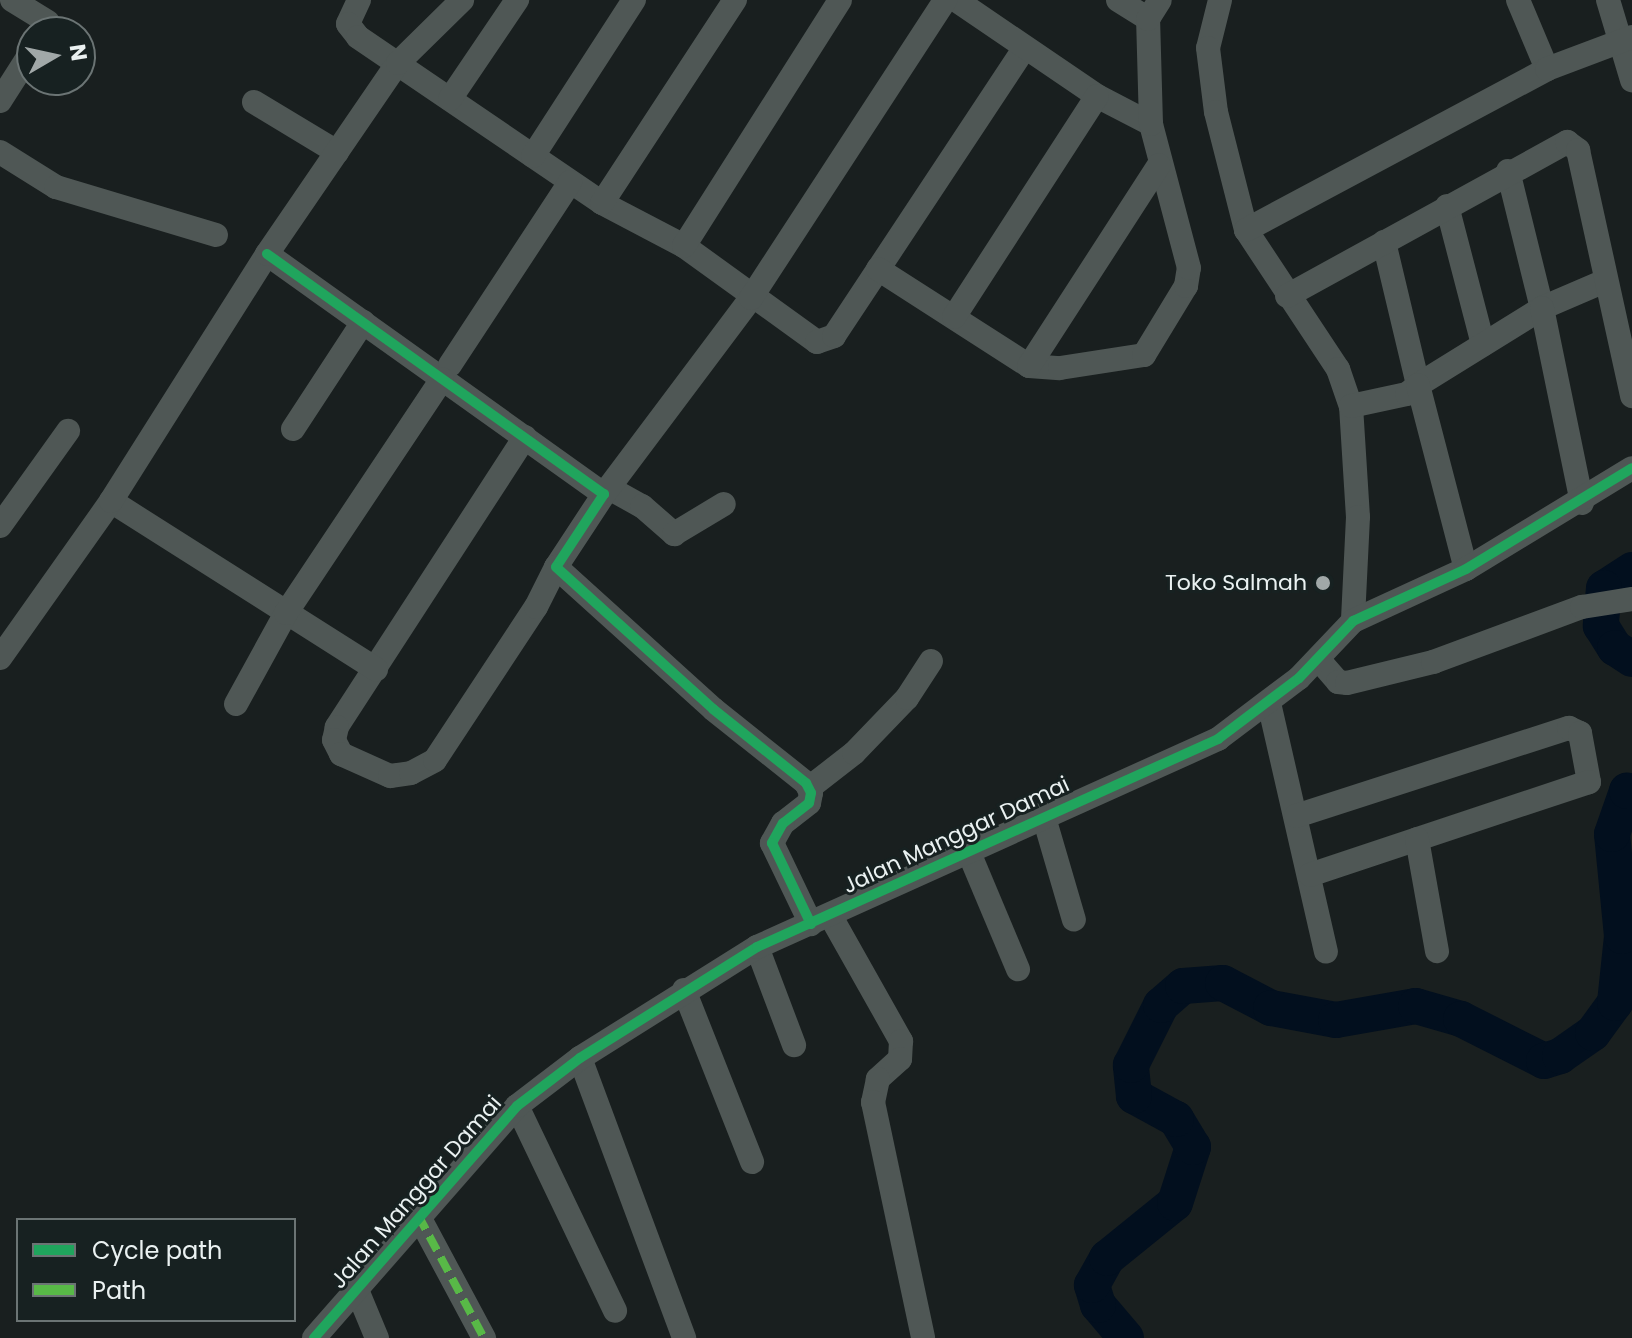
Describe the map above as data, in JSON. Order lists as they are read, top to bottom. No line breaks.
{"streets":{"street":["Jalan Manggar Damai"]},"places":["Toko Salmah"],"legend":["Cycle path","Path"],"north":"right"}
